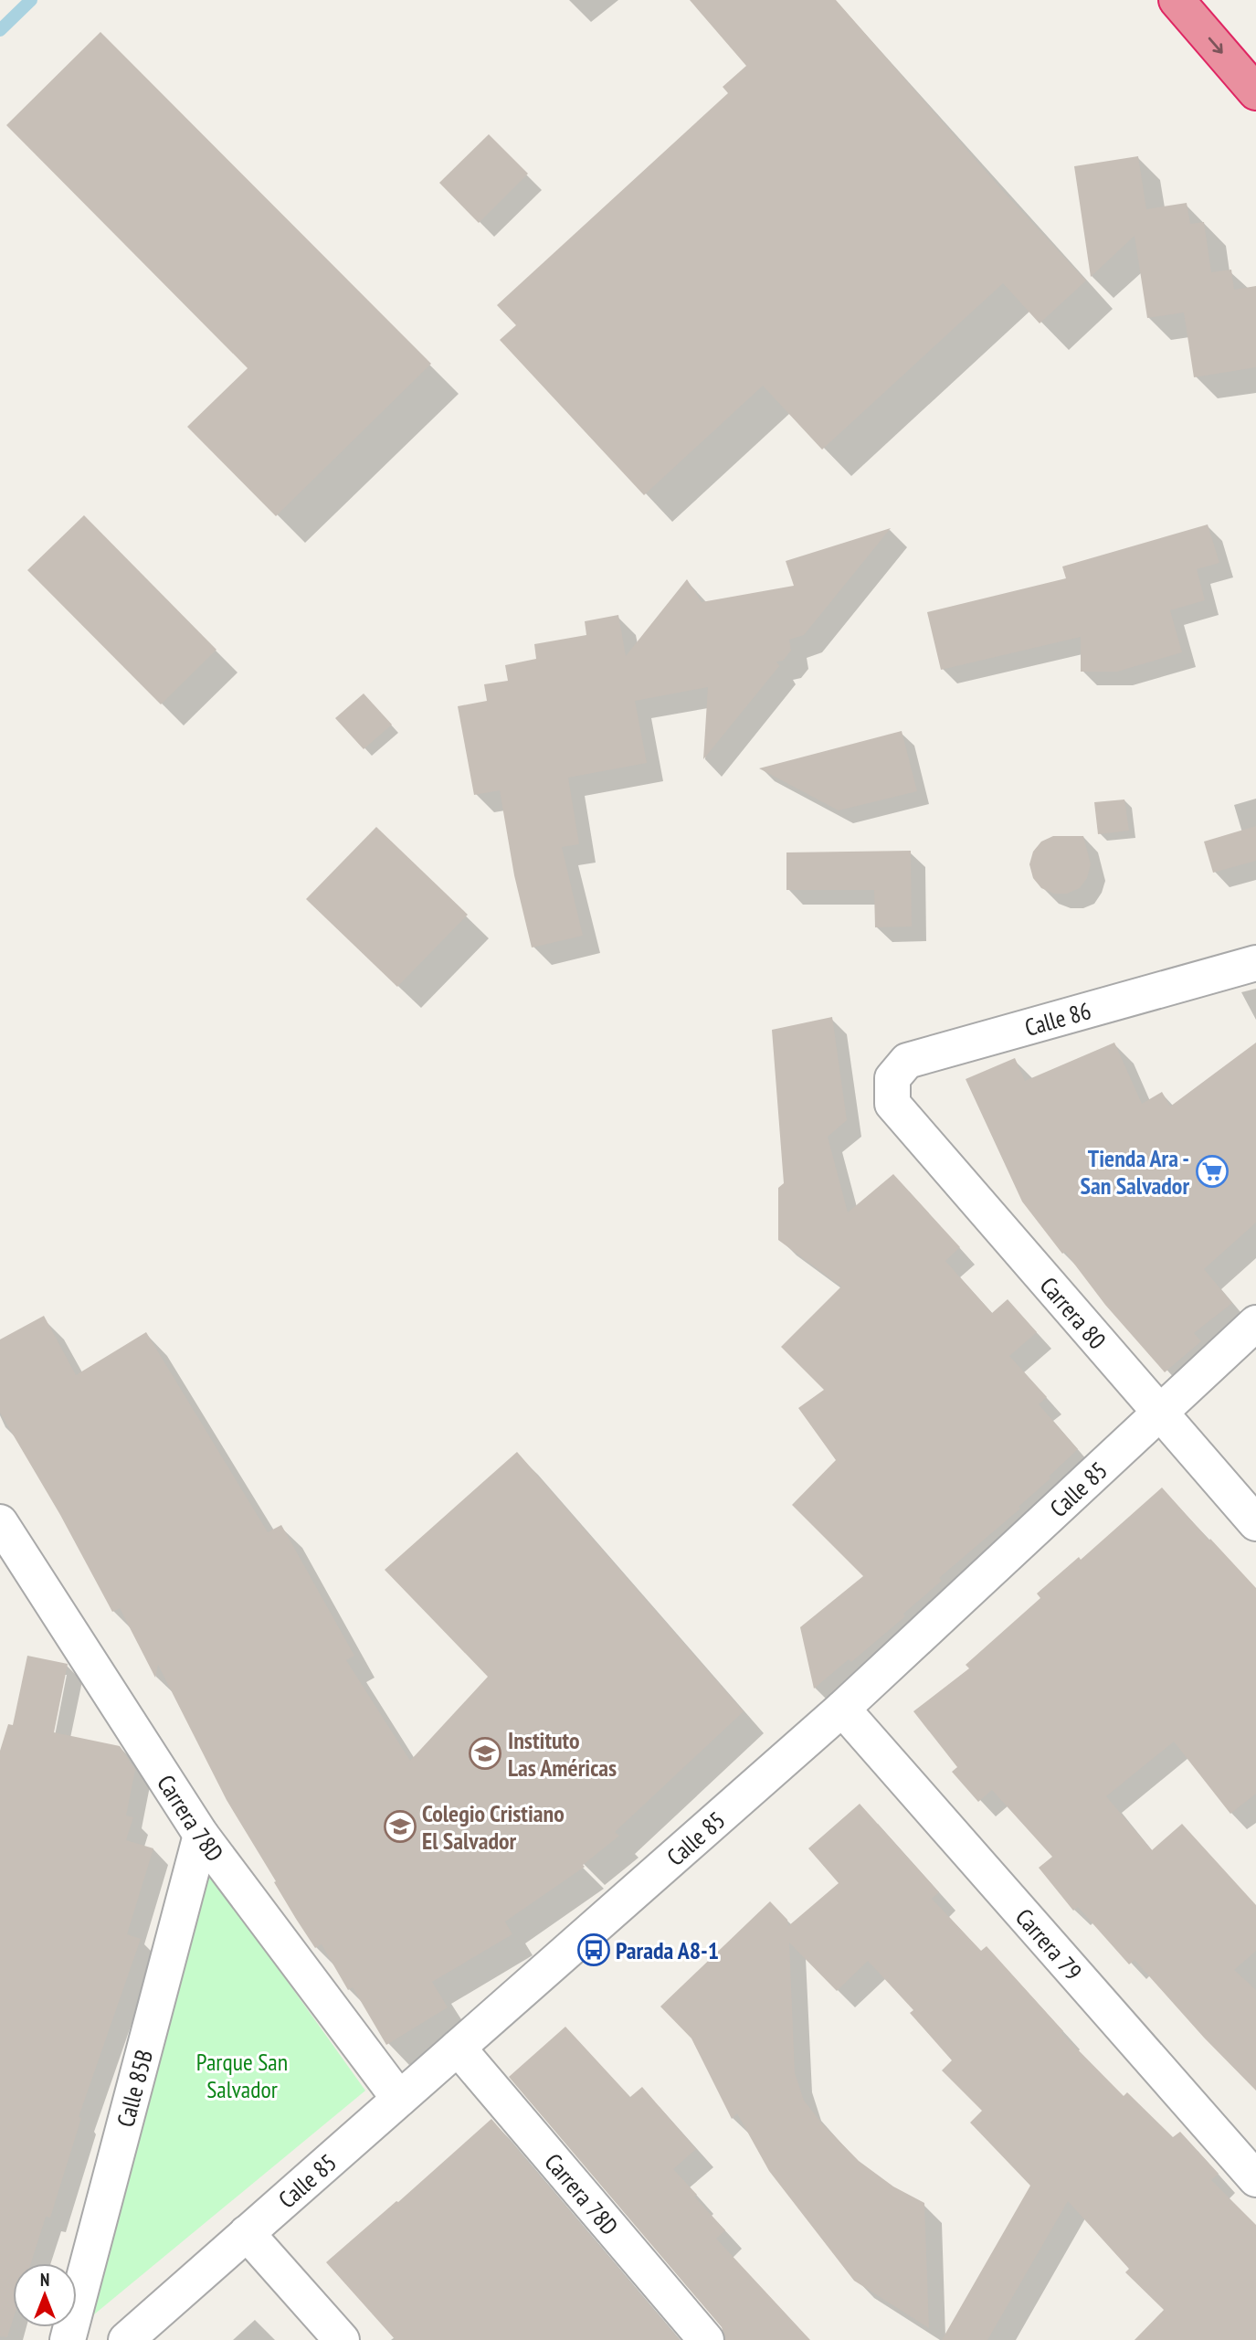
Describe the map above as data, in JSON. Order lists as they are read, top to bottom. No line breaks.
{"streets":{"street":["Calle 86","Carrera 80","Calle 85","Carrera 78D","Carrera 79","Calle 85B"]},"crossings":[["Calle 86","Carrera 80"],["Carrera 80","Calle 85"],["Calle 85","Carrera 78D"],["Calle 85","Carrera 79"],["Carrera 78D","Calle 85B"]],"parks":["Parque San Salvador"],"places":{"supermarket":["Tienda Ara - San Salvador"],"school or university":["Instituto Las Américas","Colegio Cristiano El Salvador"],"bus stop":["Parada A8-1"]},"north":"top"}
